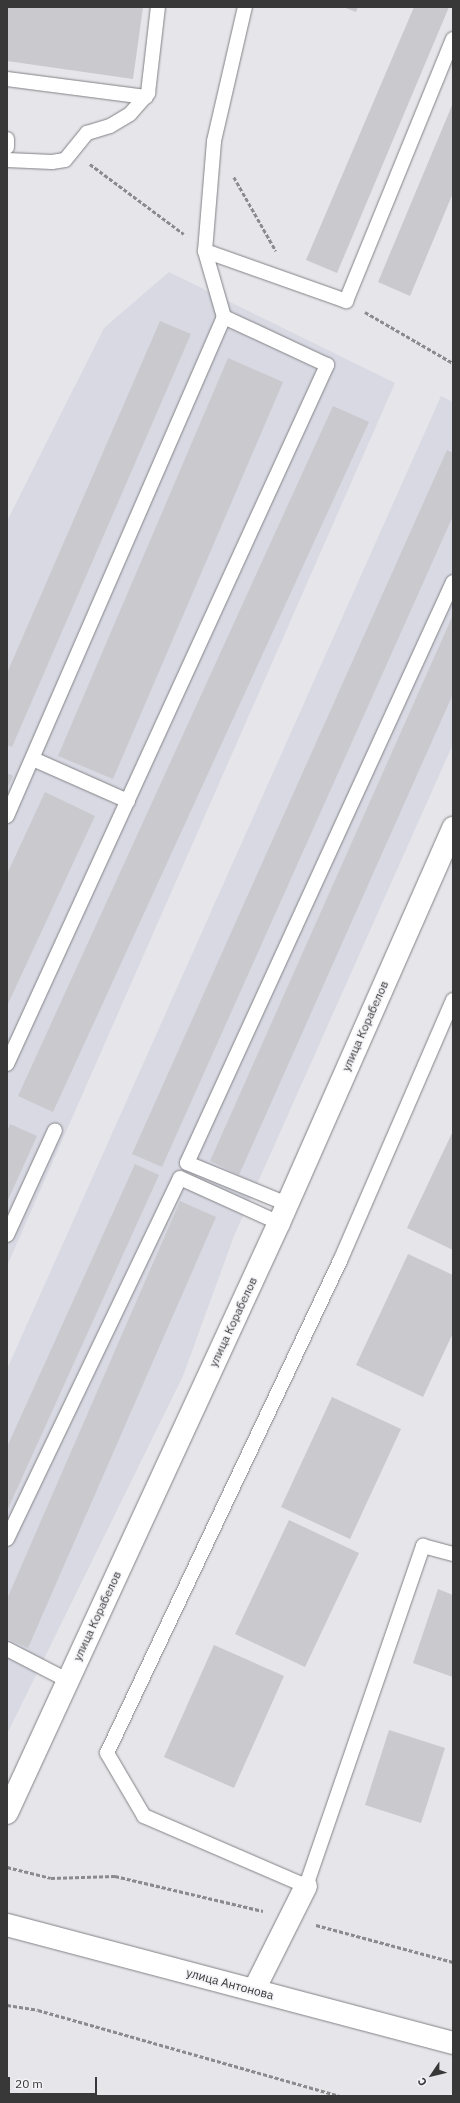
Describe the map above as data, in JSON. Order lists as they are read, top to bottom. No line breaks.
{"streets":{"street":["улица Корабелов","улица Антонова"]},"scale_bar":"20 m","north":"bottom left"}
